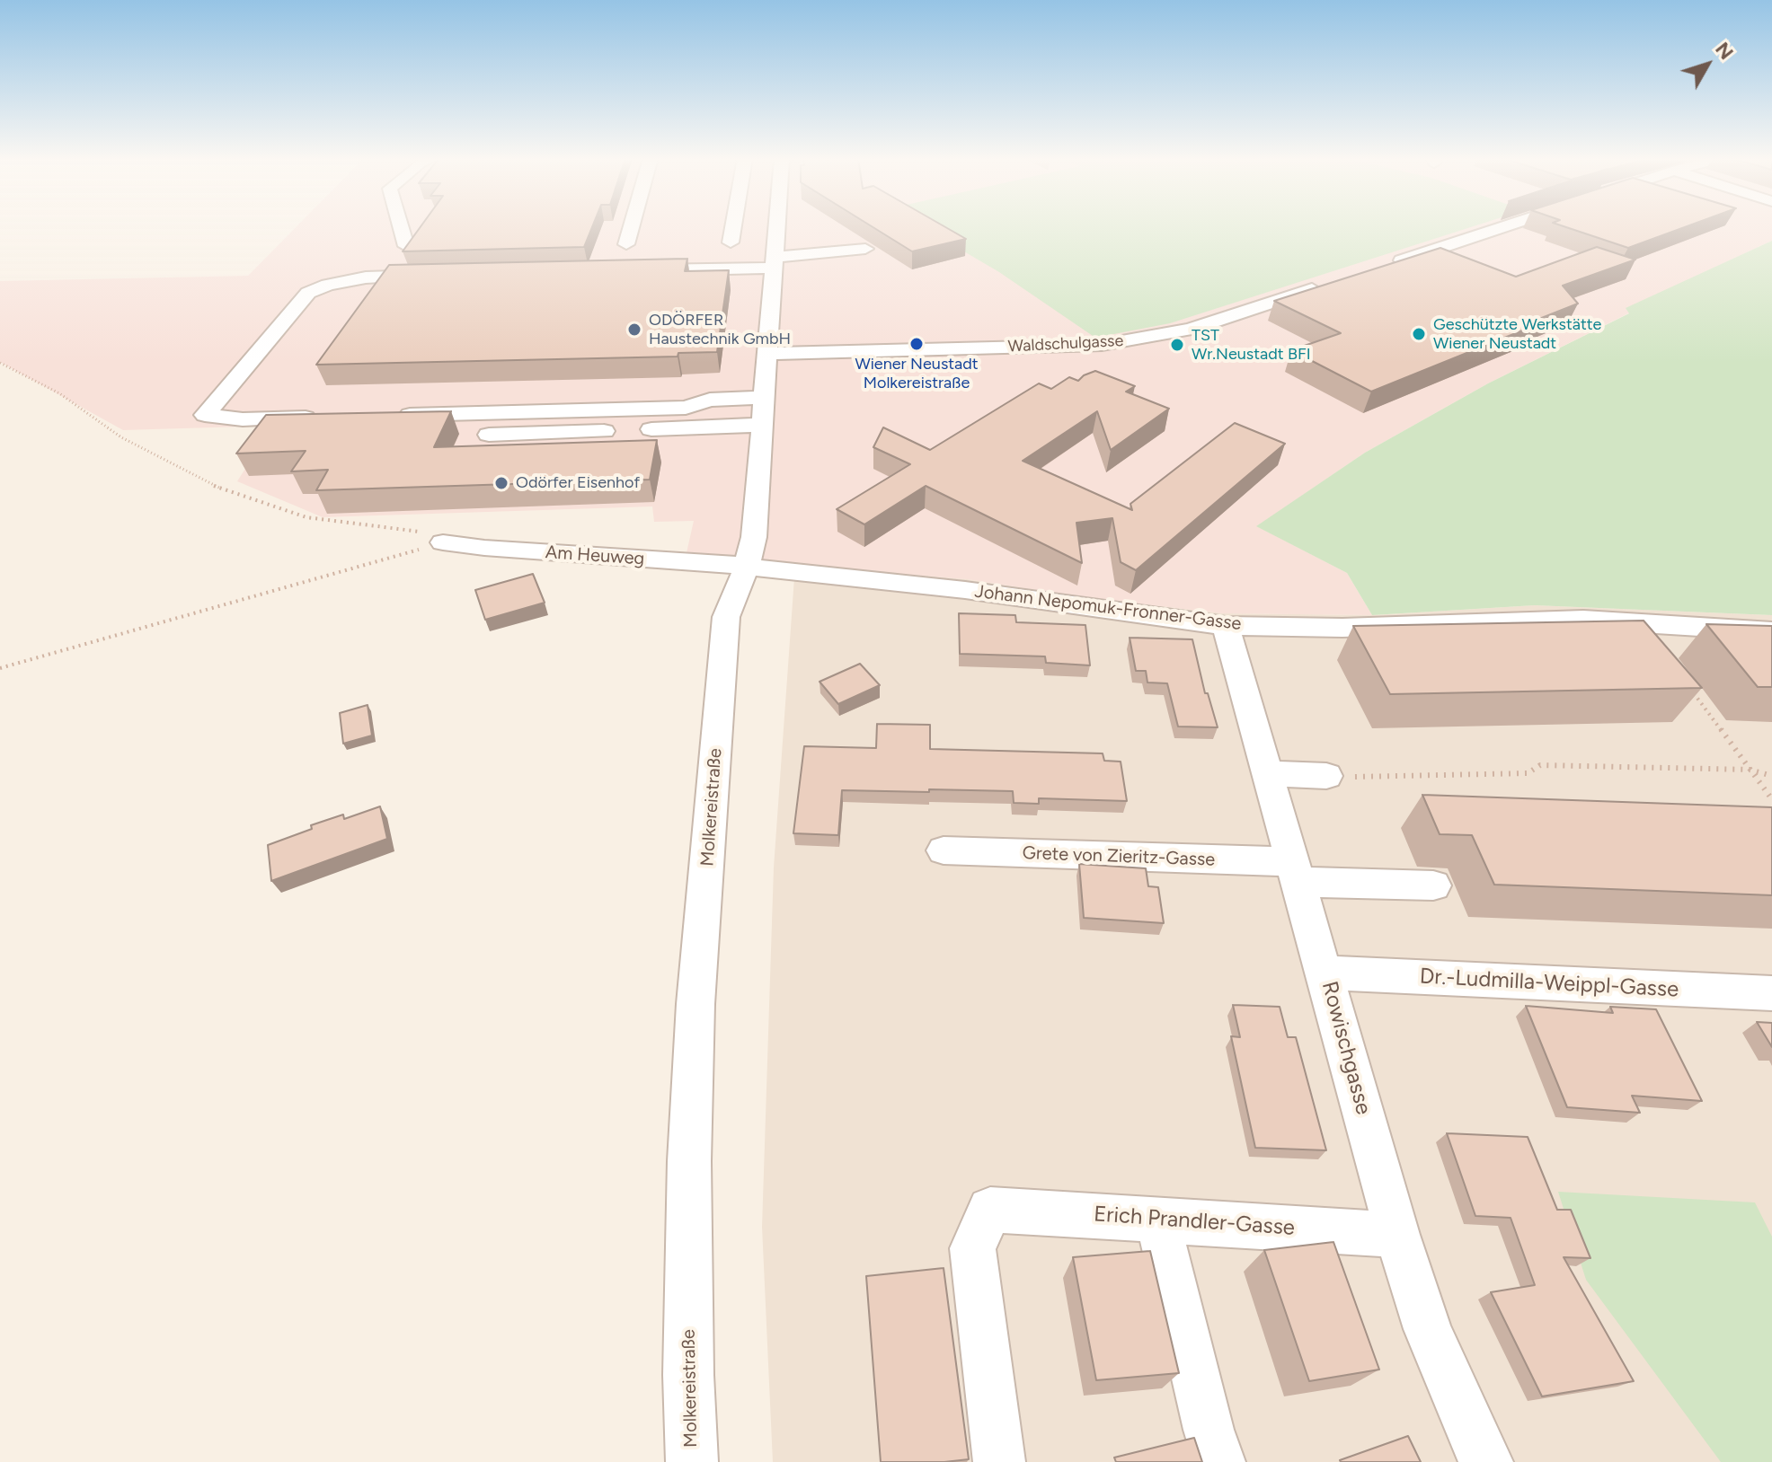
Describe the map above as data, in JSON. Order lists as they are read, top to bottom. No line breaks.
{"streets":{"street":["Waldschulgasse","Am Heuweg","Johann Nepomuk-Fronner-Gasse","Molkereistraße","Grete von Zieritz-Gasse","Dr.-Ludmilla-Weippl-Gasse","Rowischgasse","Erich Prandler-Gasse"]},"crossings":[["Waldschulgasse","Molkereistraße"],["Am Heuweg","Johann Nepomuk-Fronner-Gasse"],["Am Heuweg","Molkereistraße"],["Johann Nepomuk-Fronner-Gasse","Molkereistraße"],["Johann Nepomuk-Fronner-Gasse","Rowischgasse"],["Grete von Zieritz-Gasse","Rowischgasse"],["Dr.-Ludmilla-Weippl-Gasse","Rowischgasse"],["Rowischgasse","Erich Prandler-Gasse"]],"places":["ODÖRFER Haustechnik GmbH","Geschützte Werkstätte Wiener Neustadt","Wiener Neustadt Molkereistraße","TST Wr.Neustadt BFI","Odörfer Eisenhof"],"north":"top right"}
